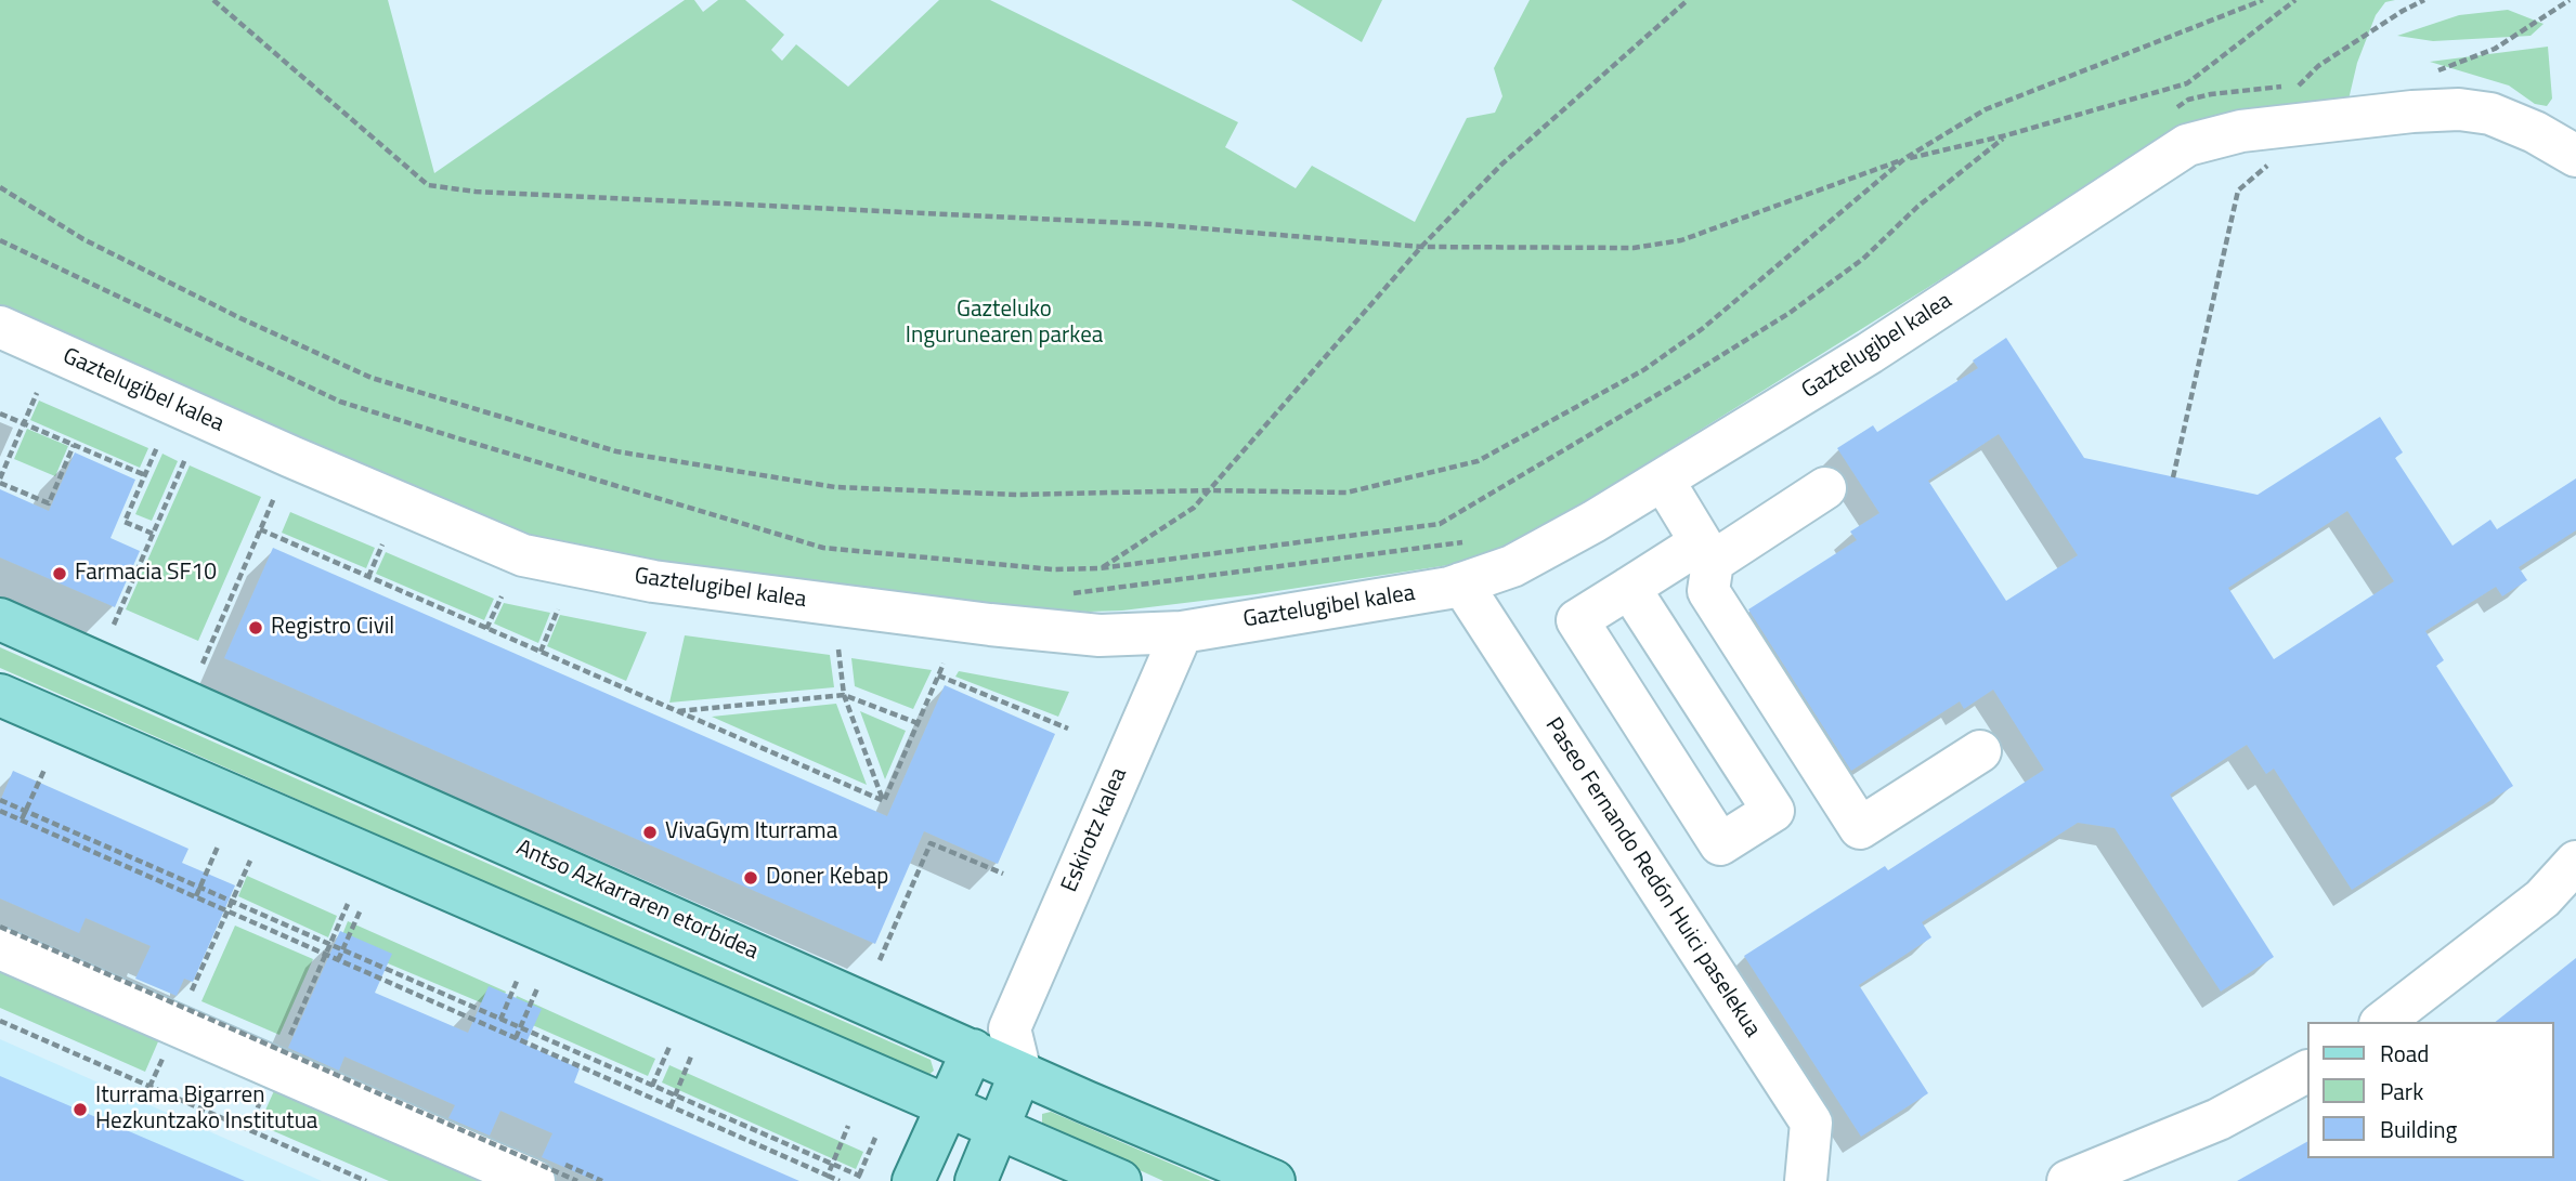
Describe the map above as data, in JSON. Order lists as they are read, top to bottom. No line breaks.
{"streets":{"main road":["Antso Azkarraren etorbidea"],"street":["Gaztelugibel kalea","Eskirotz kalea","Paseo Fernando Redón Huici paselekua"]},"crossings":[["Gaztelugibel kalea","Eskirotz kalea"],["Gaztelugibel kalea","Paseo Fernando Redón Huici paselekua"]],"parks":["Gazteluko Ingurunearen parkea"],"places":["Farmacia SF10","Registro Civil","VivaGym Iturrama","Doner Kebap","Iturrama Bigarren Hezkuntzako Institutua"],"legend":["Road","Park","Building"]}
